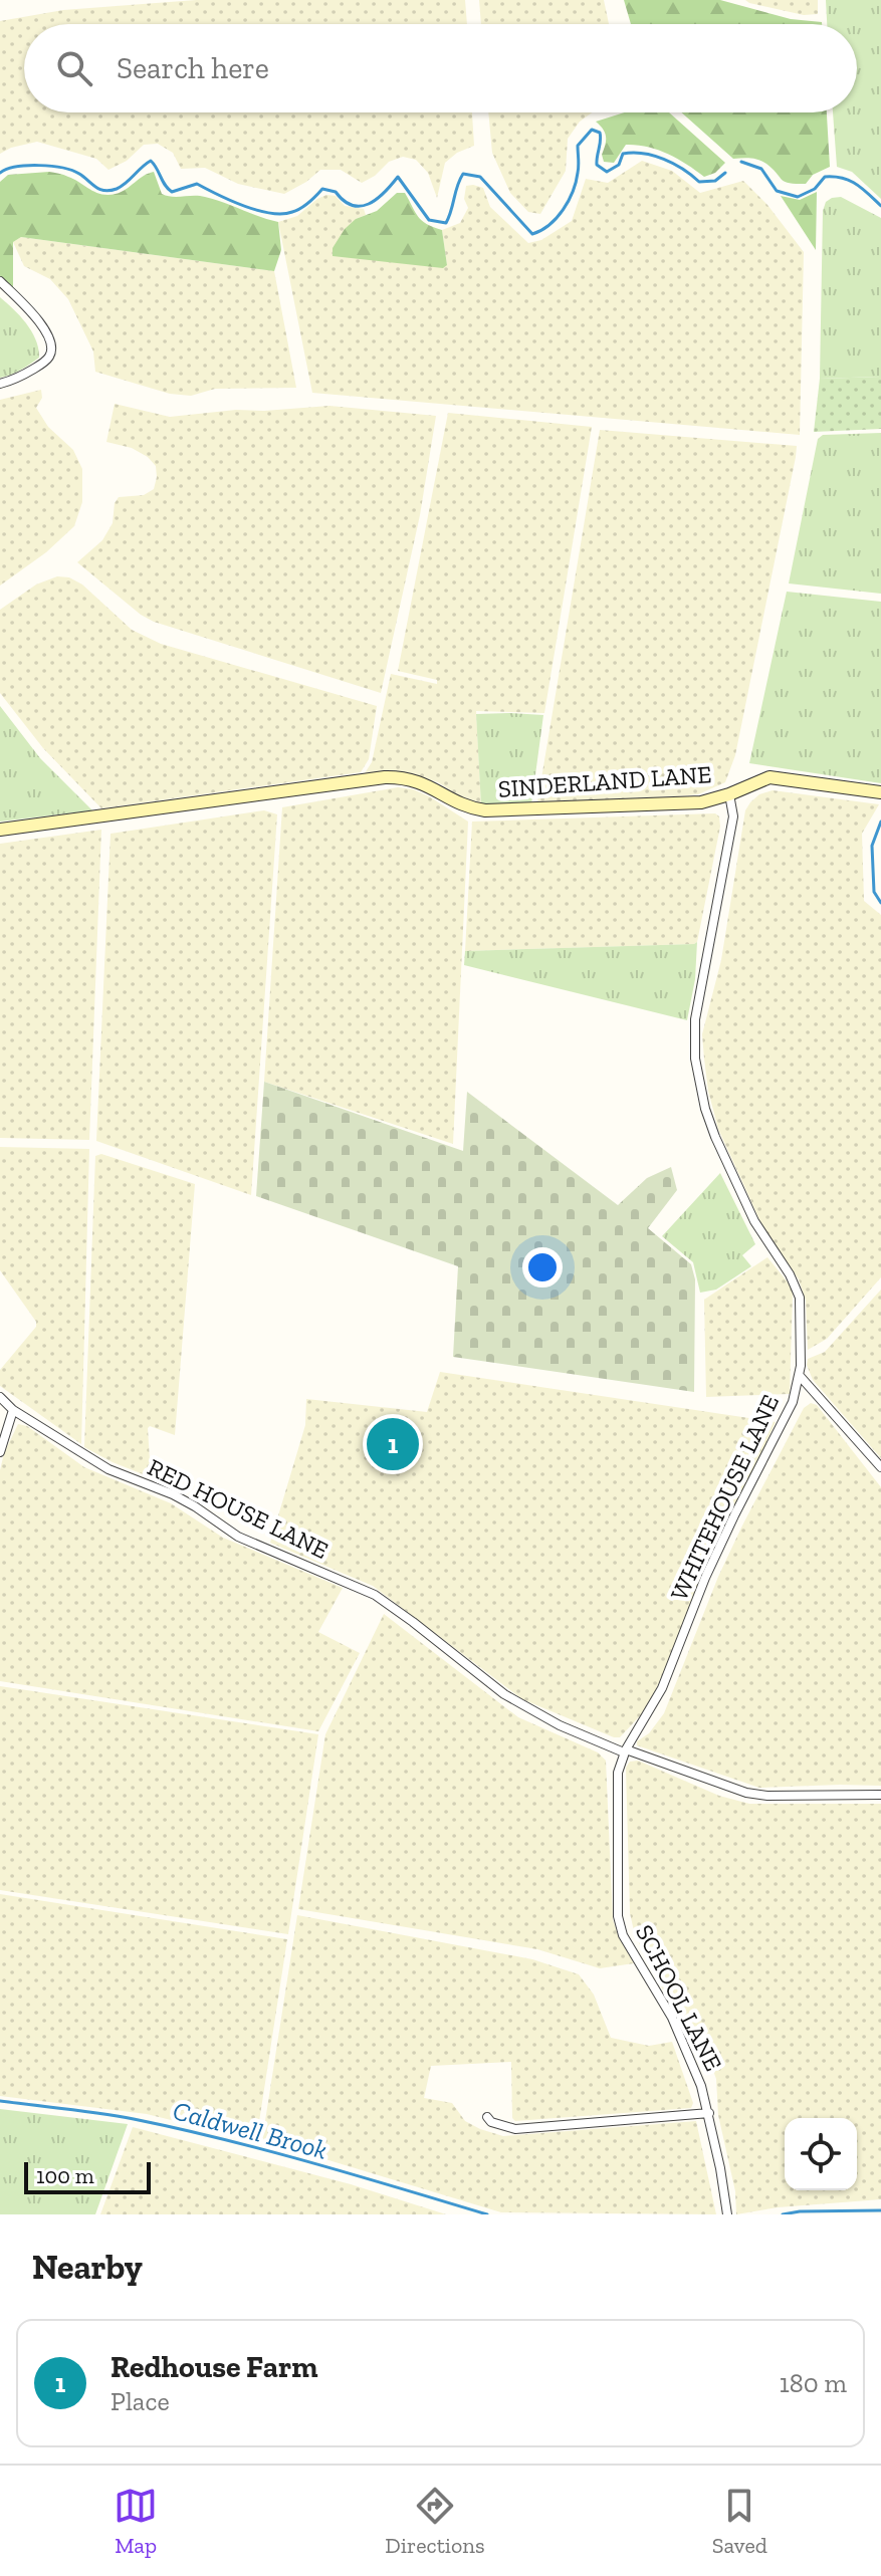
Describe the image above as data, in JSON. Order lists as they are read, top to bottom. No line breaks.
{"streets":{"street":["SINDERLAND LANE","WHITEHOUSE LANE","RED HOUSE LANE","SCHOOL LANE"]},"crossings":[["SINDERLAND LANE","WHITEHOUSE LANE"],["WHITEHOUSE LANE","RED HOUSE LANE"],["WHITEHOUSE LANE","SCHOOL LANE"],["RED HOUSE LANE","SCHOOL LANE"]],"water":["Caldwell Brook"],"scale_bar":"100 m","page":{"search":"Search here","pins":"1","scale":"100 m","heading":"Nearby","list":[{"mark":"1","name":"Redhouse Farm","note":"Place","value":"180 m"}],"nav":["Map","Directions","Saved"]}}
